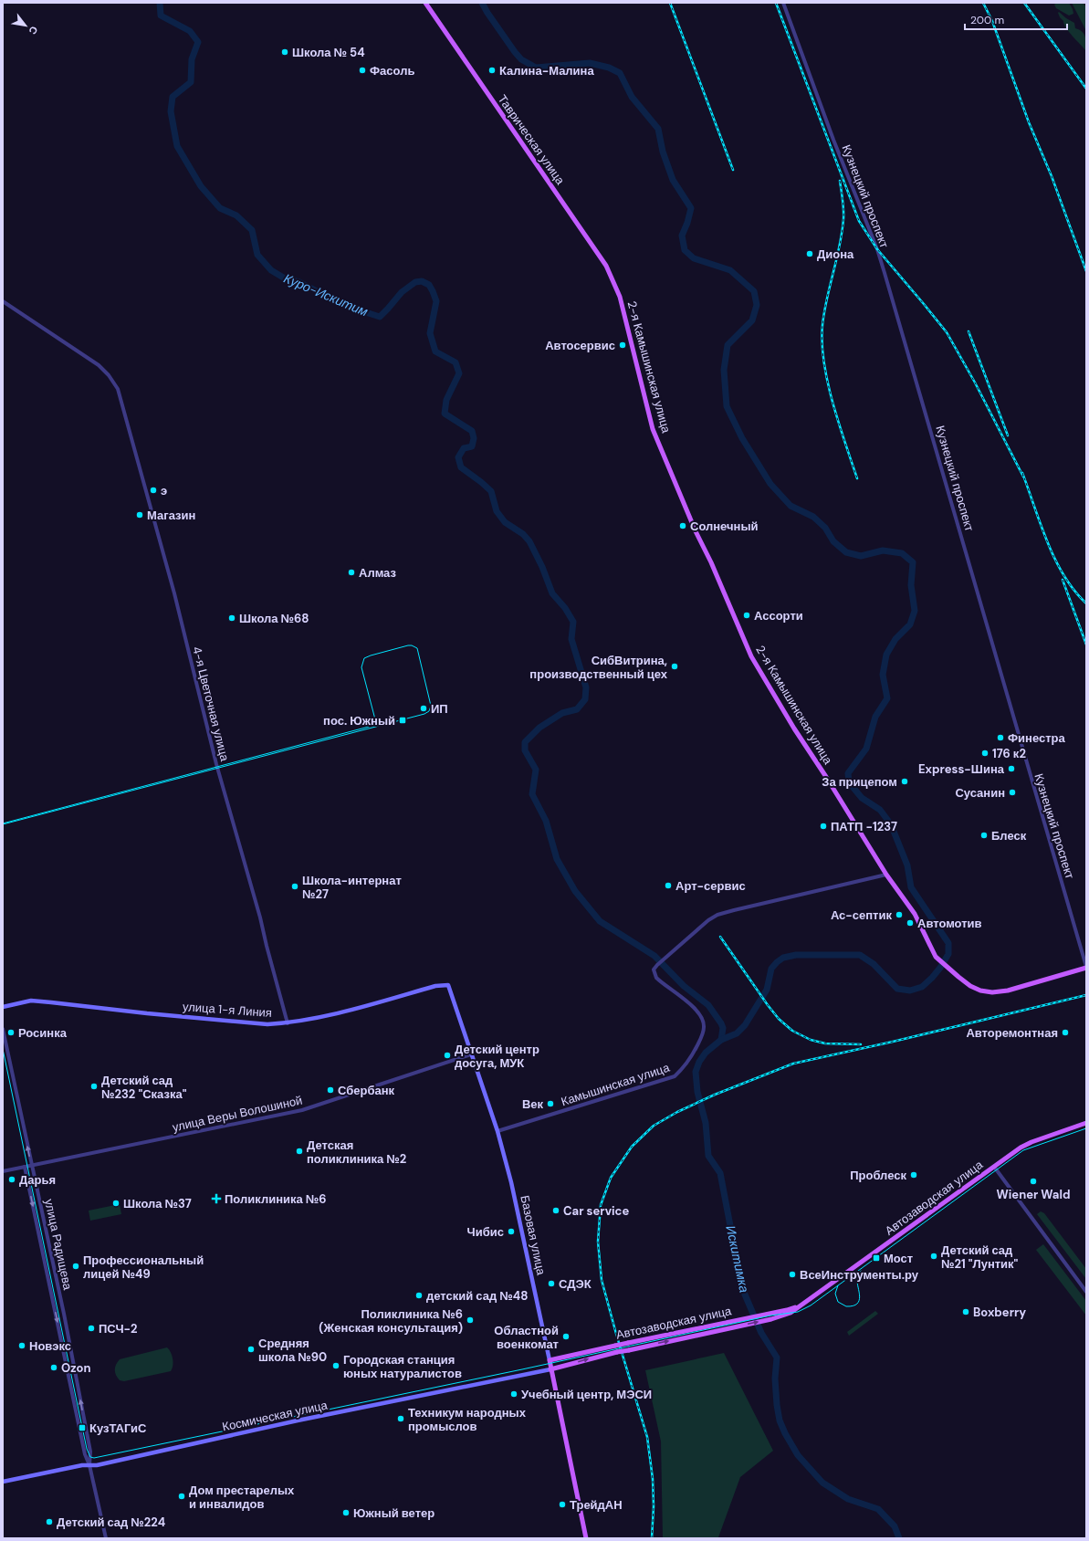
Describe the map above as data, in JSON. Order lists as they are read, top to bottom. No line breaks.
{"streets":{"main road":["Таврическая улица","2-я Камышинская улица","улица 1-я Линия","Автозаводская улица","Базовая улица","Космическая улица"],"street":["Кузнецкий проспект","4-я Цветочная улица","Камышинская улица","улица Веры Волошиной","улица Радищева"]},"crossings":[["Таврическая улица","2-я Камышинская улица"],["Кузнецкий проспект","2-я Камышинская улица"],["2-я Камышинская улица","Камышинская улица"],["4-я Цветочная улица","улица 1-я Линия"],["улица 1-я Линия","Базовая улица"],["Камышинская улица","Базовая улица"],["улица Веры Волошиной","Базовая улица"],["улица Веры Волошиной","улица Радищева"],["Автозаводская улица","Базовая улица"],["Автозаводская улица","Космическая улица"],["Базовая улица","Космическая улица"],["улица Радищева","Космическая улица"]],"water":["Куро-Искитим","Искитимка"],"places":{"other":["Школа № 54","Фасоль","Калина-Малина","Диона","Автосервис","э","Магазин","Солнечный","Алмаз","Ассорти","Школа №68","СибВитрина, производственный цех","ИП","Финестра","176 к2","Express-Шина","За прицепом","Сусанин","ПАТП -1237","Блеск","Арт-сервис","Школа-интернат №27","Ас-септик","Автомотив","Росинка","Авторемонтная","Детский центр досуга, МУК","Детский сад №232 \"Сказка\"","Сбербанк","Век","Детская поликлиника №2","Проблеск","Дарья","Wiener Wald","Школа №37","Car service","Чибис","Детский сад №21 \"Лунтик\"","Профессиональный лицей №49","ВсеИнструменты.ру","СДЭК","детский сад №48","Boxberry","Поликлиника №6 (Женская консультация)","ПСЧ-2","Областной военкомат","Новэкс","Средняя школа №90","Городская станция юных натуралистов","Ozon","Учебный центр, МЭСИ","Техникум народных промыслов","Дом престарелых и инвалидов","ТрейдАН","Южный ветер","Детский сад №224"],"transit":["пос. Южный","Мост","КузТАГиС"],"health":["Поликлиника №6"]},"scale_bar":"200 m","north":"bottom right"}
